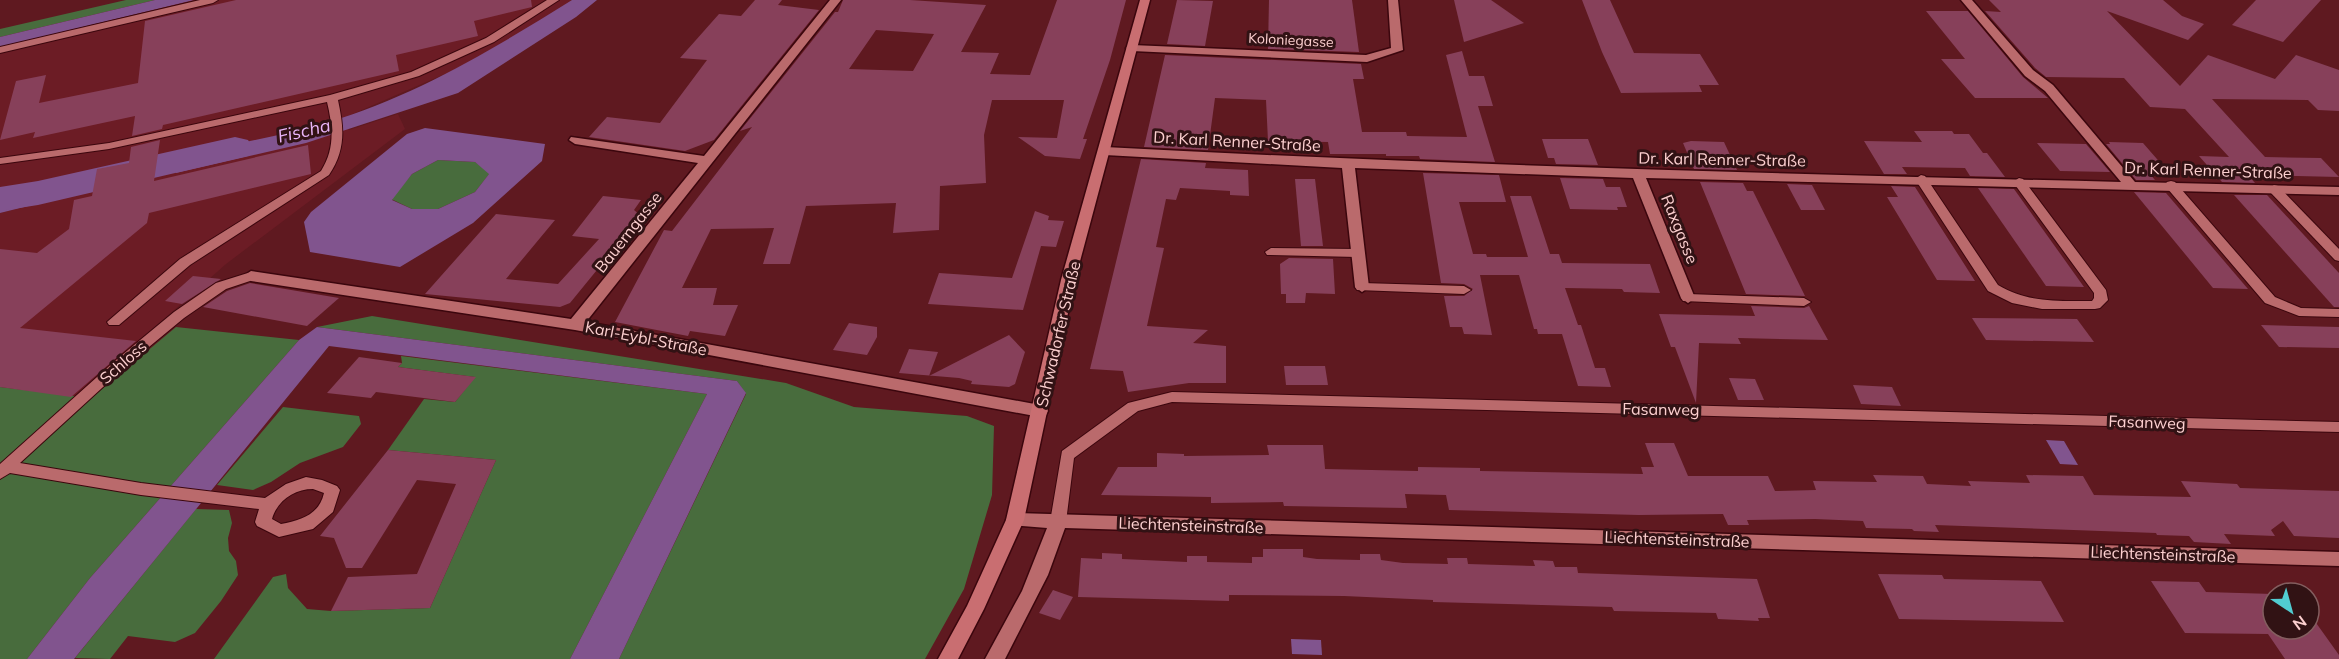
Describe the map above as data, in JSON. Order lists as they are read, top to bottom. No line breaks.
{"streets":{"main road":["Schwadorfer Straße"],"street":["Koloniegasse","Dr. Karl Renner-Straße","Raxgasse","Bauerngasse","Karl-Eybl-Straße","Liechtensteinstraße"],"lane":["Schloss","Fasanweg"]},"crossings":[["Koloniegasse","Schwadorfer Straße"],["Dr. Karl Renner-Straße","Raxgasse"],["Dr. Karl Renner-Straße","Schwadorfer Straße"],["Bauerngasse","Karl-Eybl-Straße"],["Schwadorfer Straße","Karl-Eybl-Straße"],["Schwadorfer Straße","Liechtensteinstraße"],["Karl-Eybl-Straße","Schloss"],["Fasanweg","Liechtensteinstraße"]],"water":["Fischa"],"north":"bottom right"}
